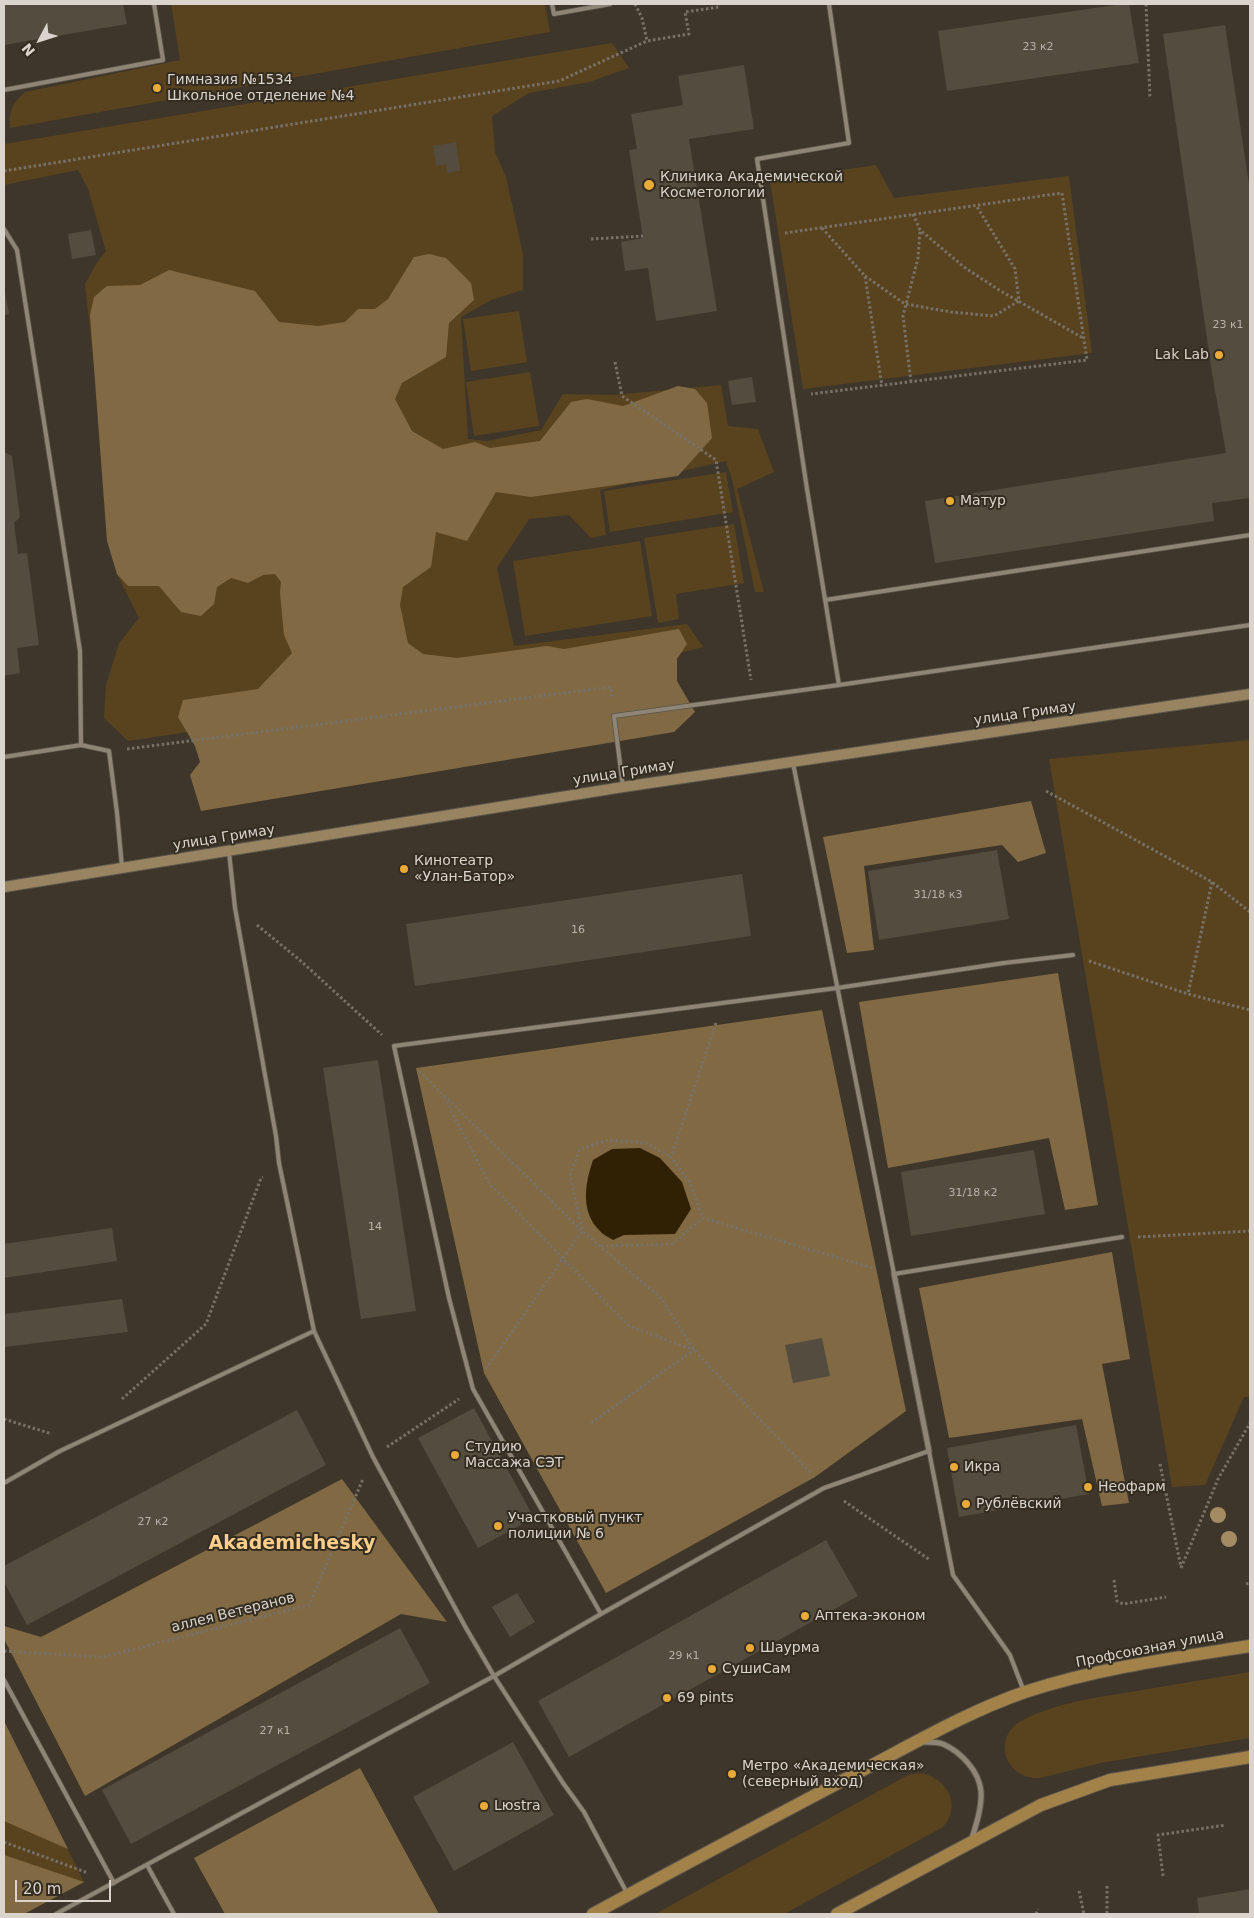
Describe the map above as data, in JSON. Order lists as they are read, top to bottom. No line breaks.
{"streets":{"main road":["Профсоюзная улица"],"street":["улица Гримау"],"path":["аллея Ветеранов"]},"districts":["Akademichesky"],"places":["Гимназия №1534 Школьное отделение №4","Клиника Академической Косметологии","Lak Lab","Матур","Кинотеатр «Улан-Батор»","Студию Массажа СЭТ","Икра","Неофарм","Рублёвский","Участковый пункт полиции № 6","Аптека-эконом","Шаурма","СушиСам","69 pints","Метро «Академическая» (северный вход)","Lюstra"],"house_numbers":["23 к2","23 к1","31/18 к3","16","31/18 к2","14","27 к2","29 к1","27 к1"],"scale_bar":"20 m","north":"bottom left"}
